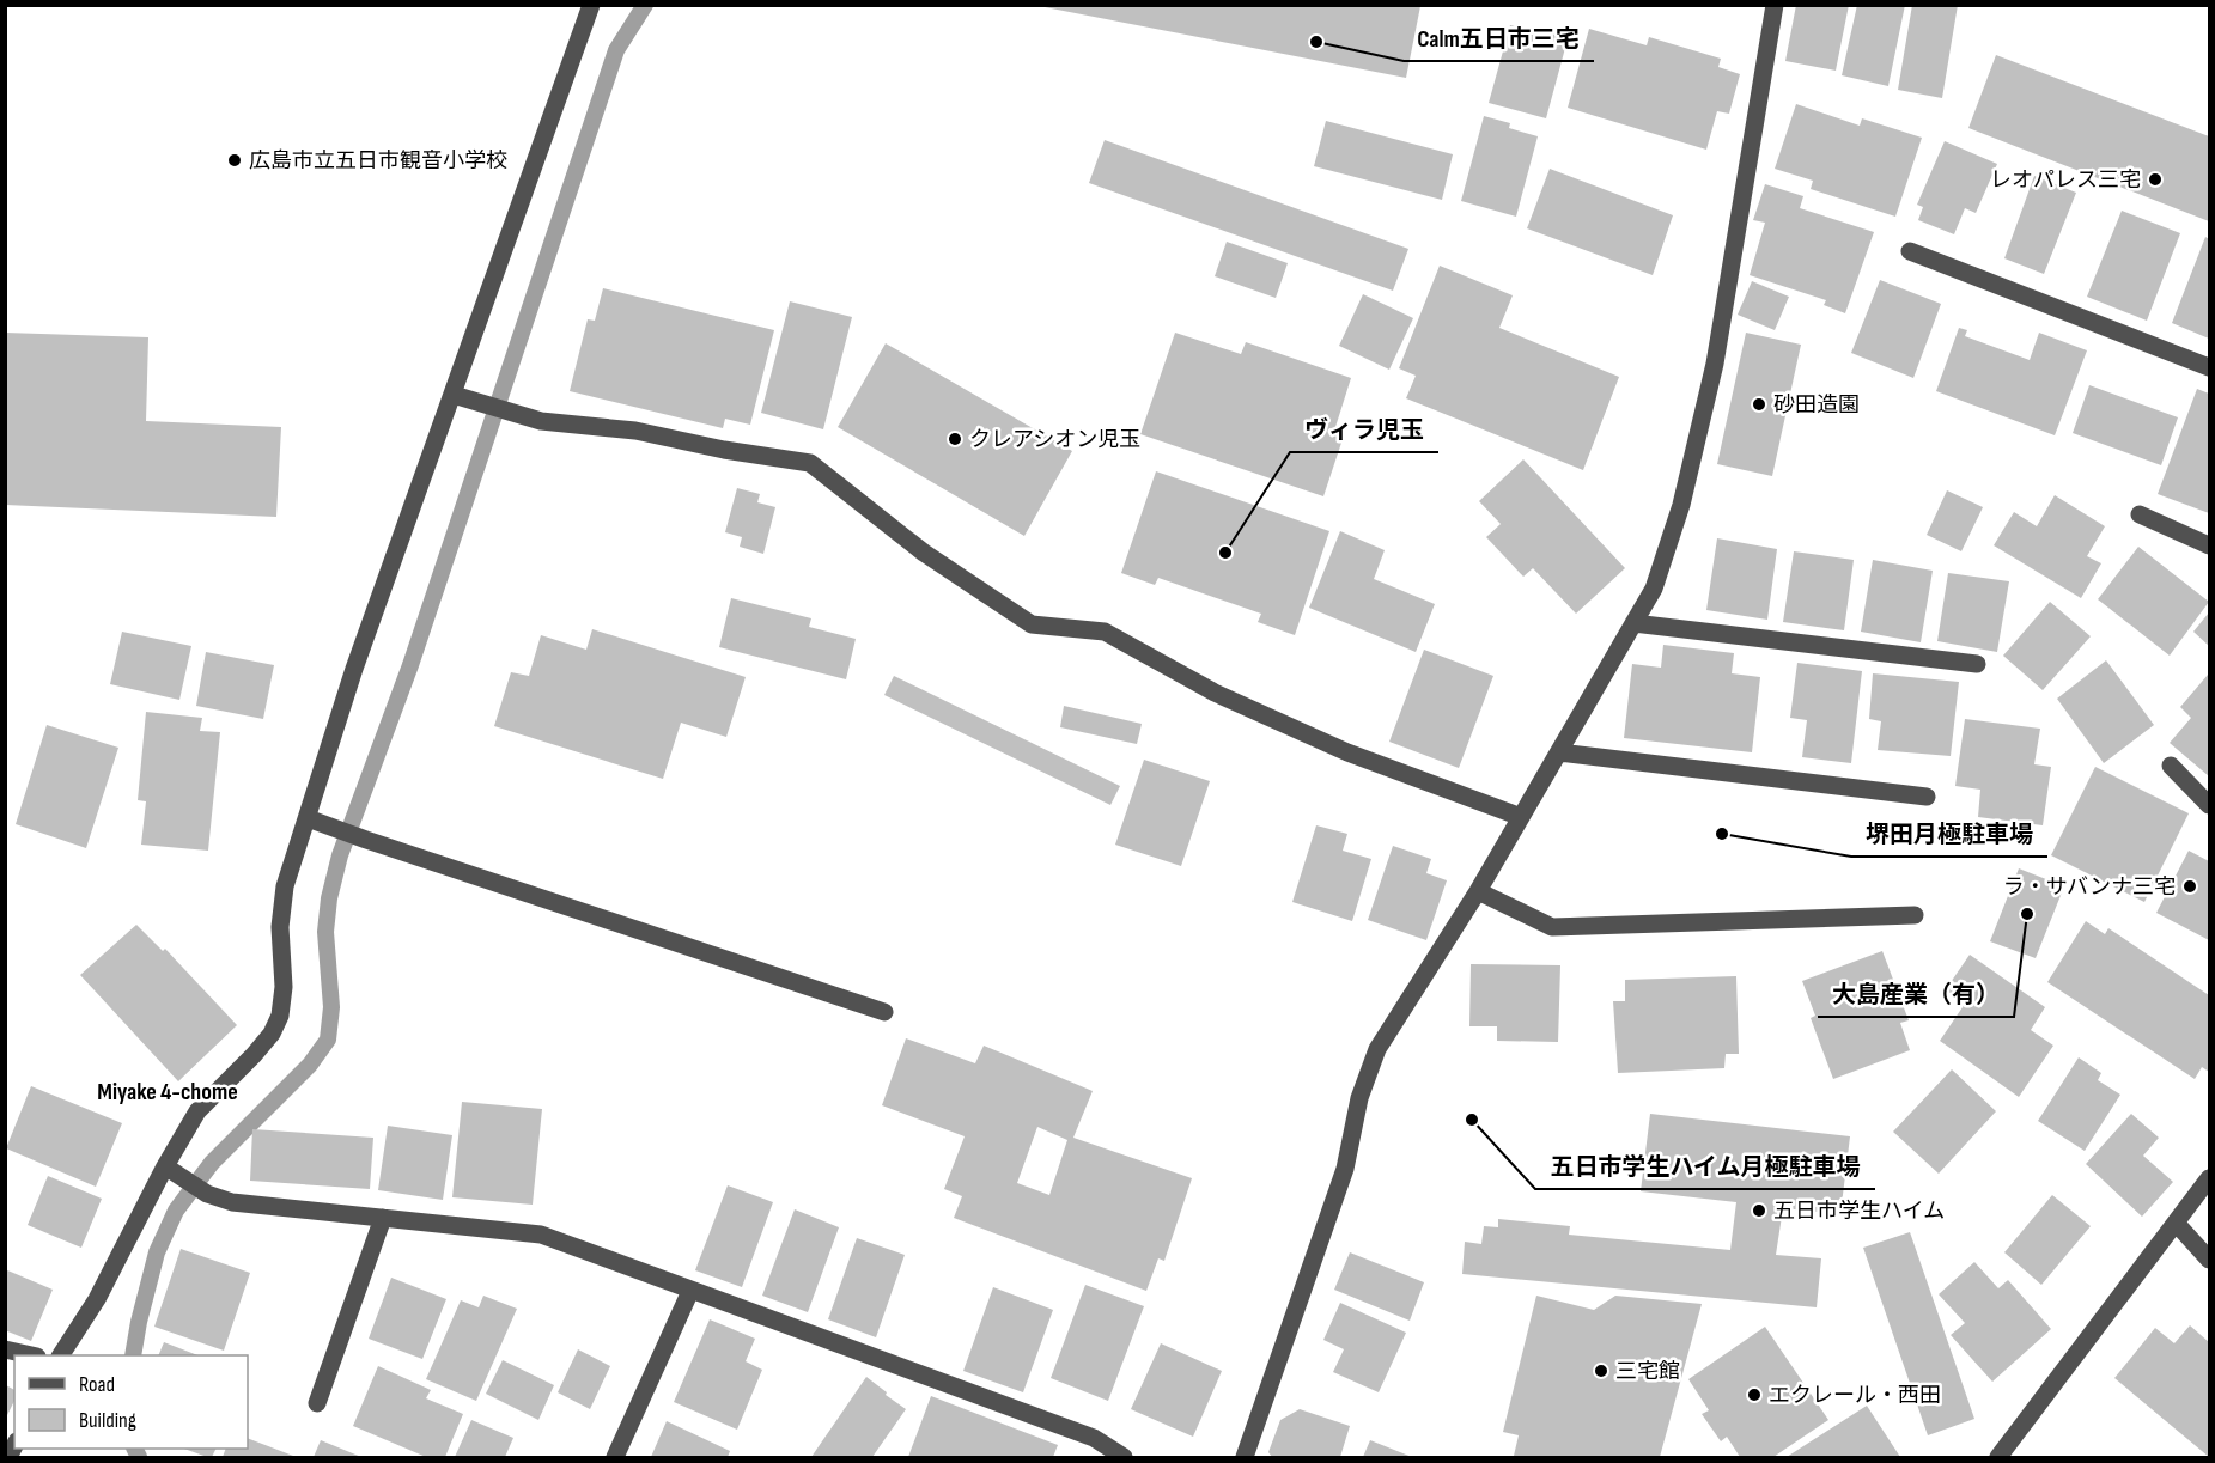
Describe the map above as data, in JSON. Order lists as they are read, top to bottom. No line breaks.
{"districts":["Miyake 4-chome"],"places":["Calm五日市三宅","広島市立五日市観音小学校","レオパレス三宅","砂田造園","クレアシオン児玉","ヴィラ児玉","堺田月極駐車場","ラ・サバンナ三宅","大島産業（有）","五日市学生ハイム月極駐車場","五日市学生ハイム","三宅館","エクレール・西田"],"legend":["Road","Building"]}
